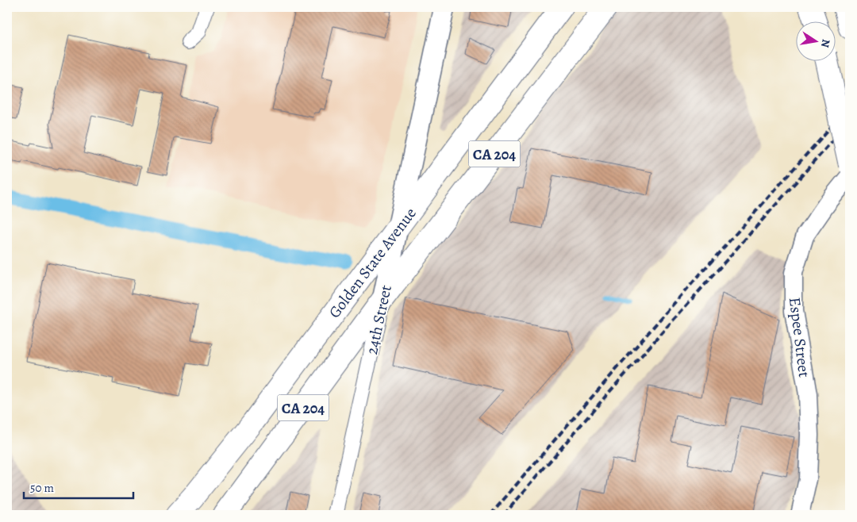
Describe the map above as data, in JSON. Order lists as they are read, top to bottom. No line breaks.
{"streets":{"highway":["CA 204","Golden State Avenue"],"main road":["24th Street"],"street":["Espee Street"]},"crossings":[["Golden State Avenue","24th Street"]],"scale_bar":"50 m","north":"right"}
